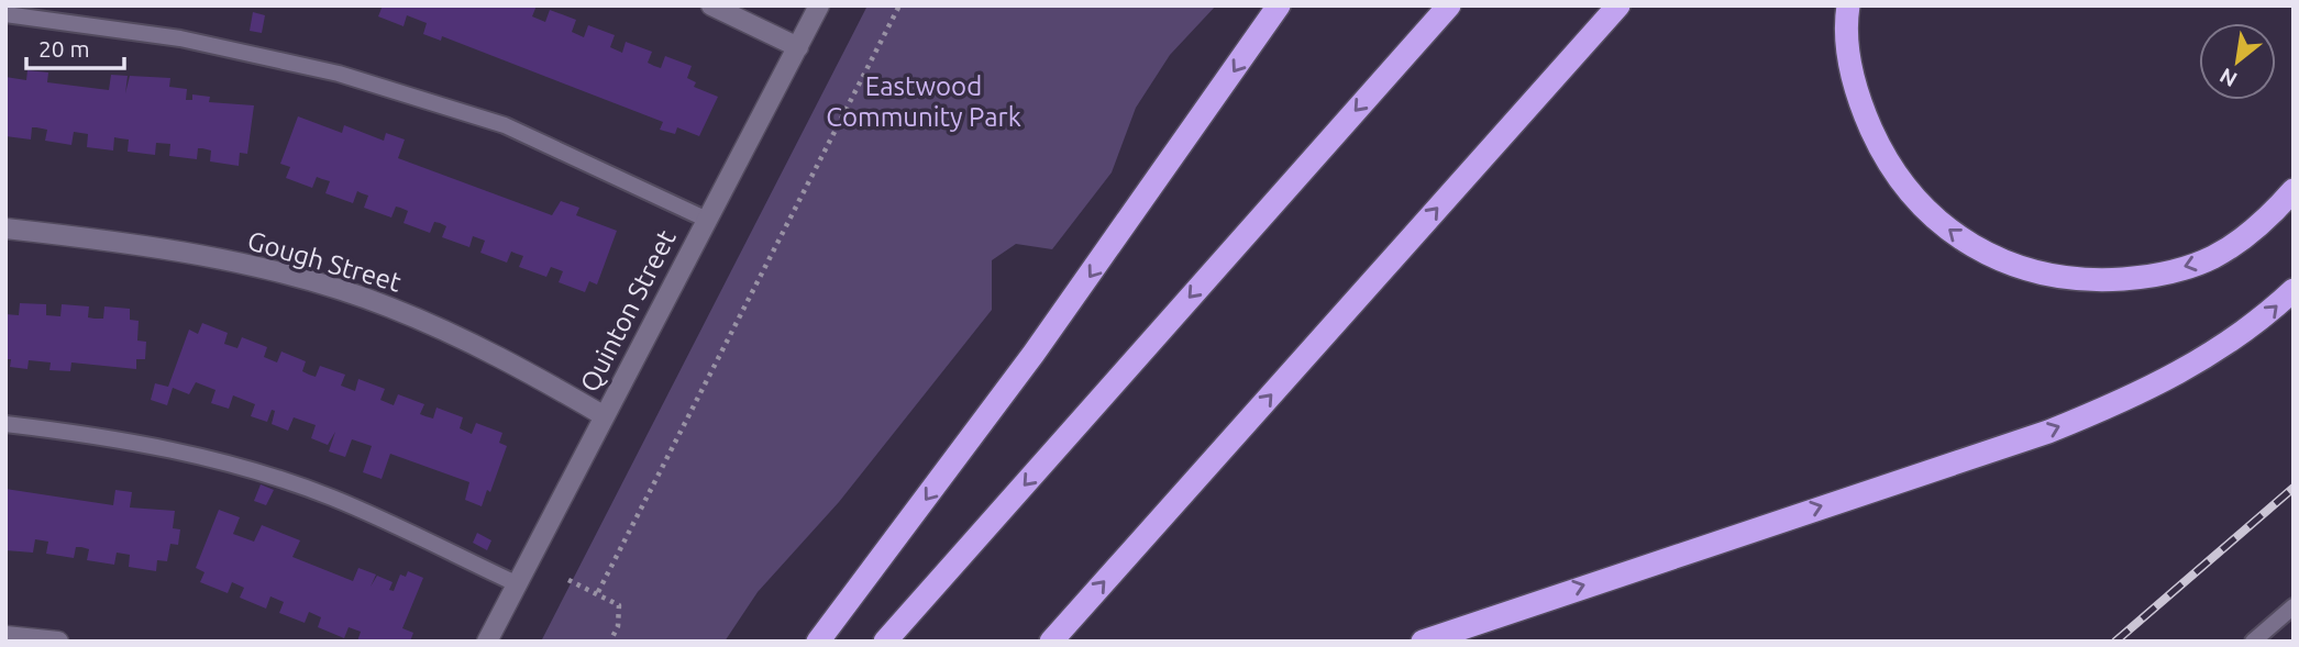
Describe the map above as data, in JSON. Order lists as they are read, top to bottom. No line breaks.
{"streets":{"street":["Gough Street","Quinton Street"]},"crossings":[["Gough Street","Quinton Street"]],"parks":["Eastwood Community Park"],"scale_bar":"20 m","north":"bottom left"}
